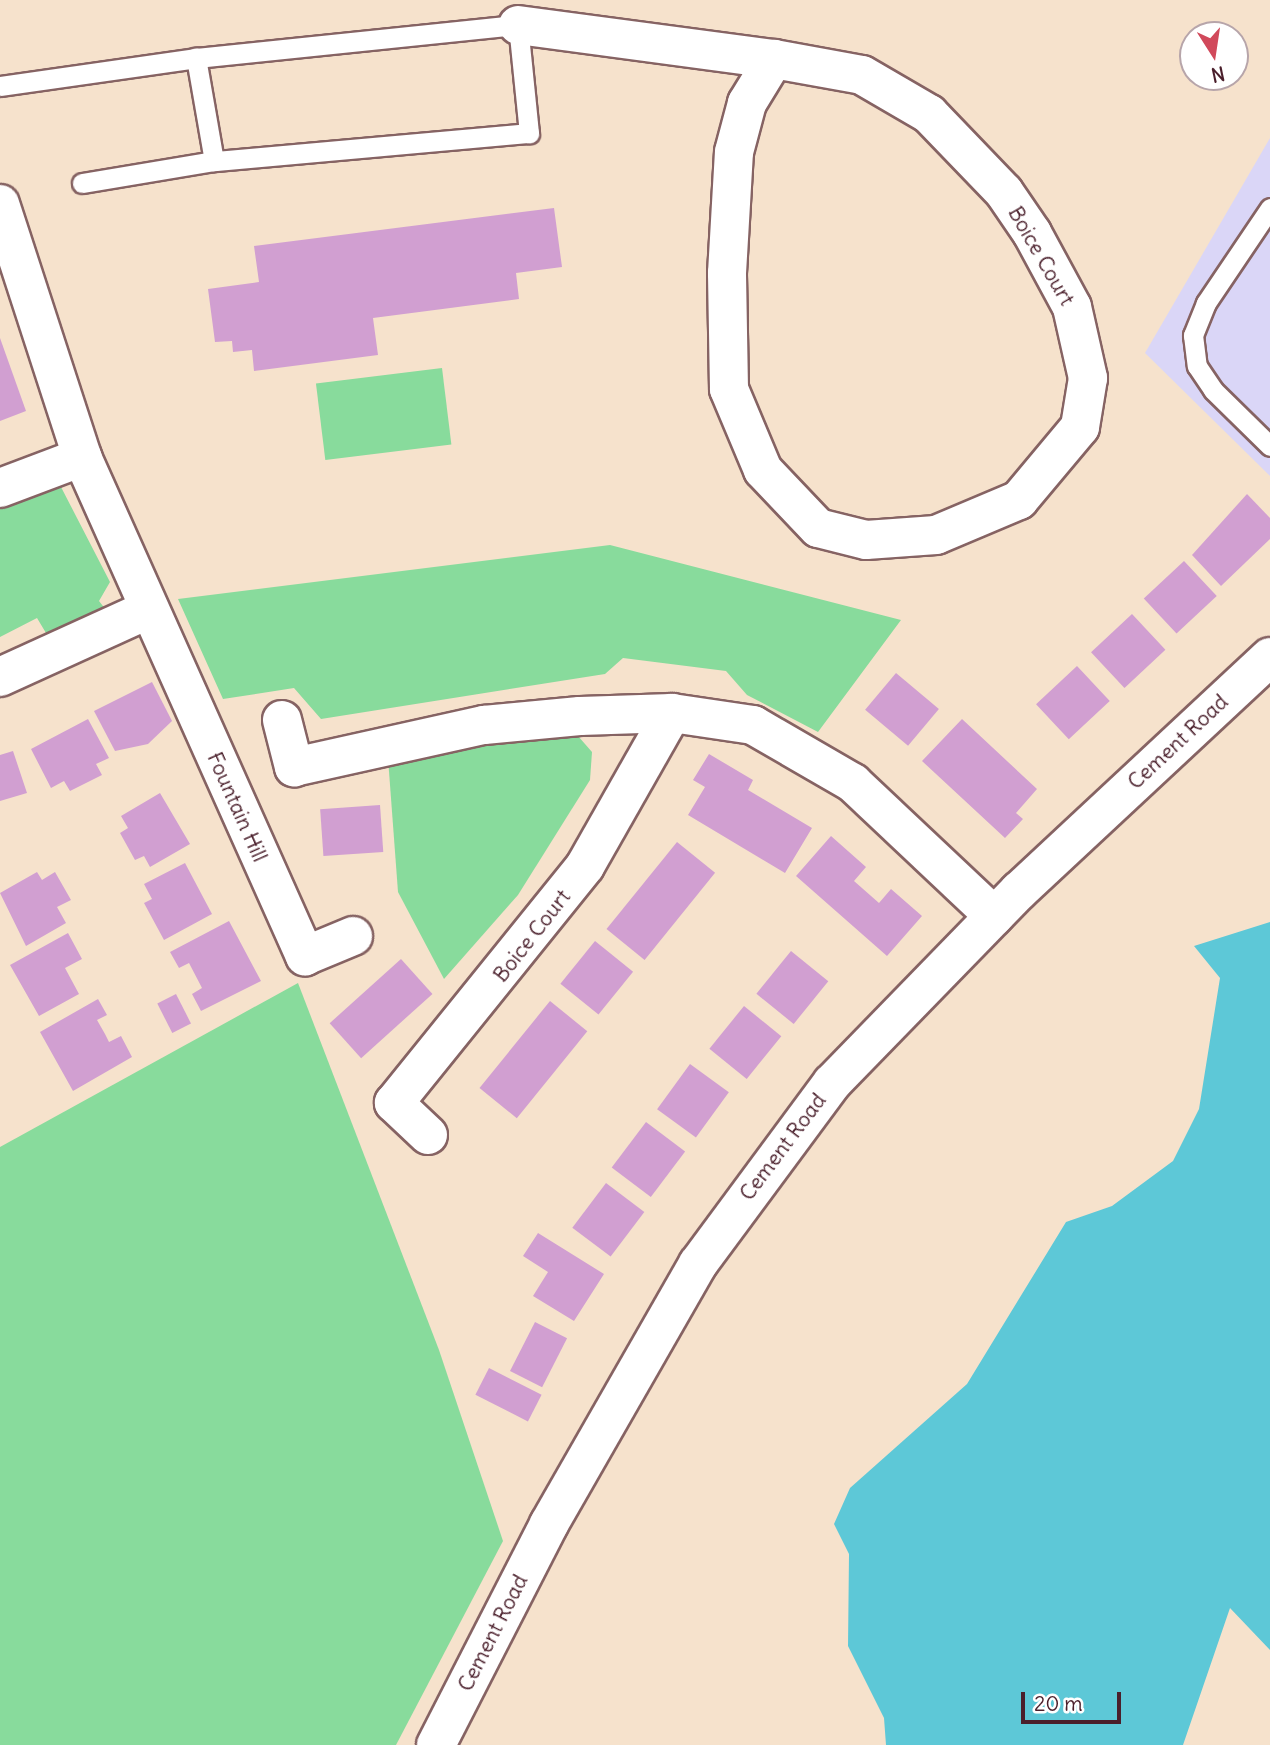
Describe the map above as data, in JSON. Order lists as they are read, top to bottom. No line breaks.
{"streets":{"street":["Boice Court","Cement Road","Fountain Hill"]},"scale_bar":"20 m","north":"bottom"}
